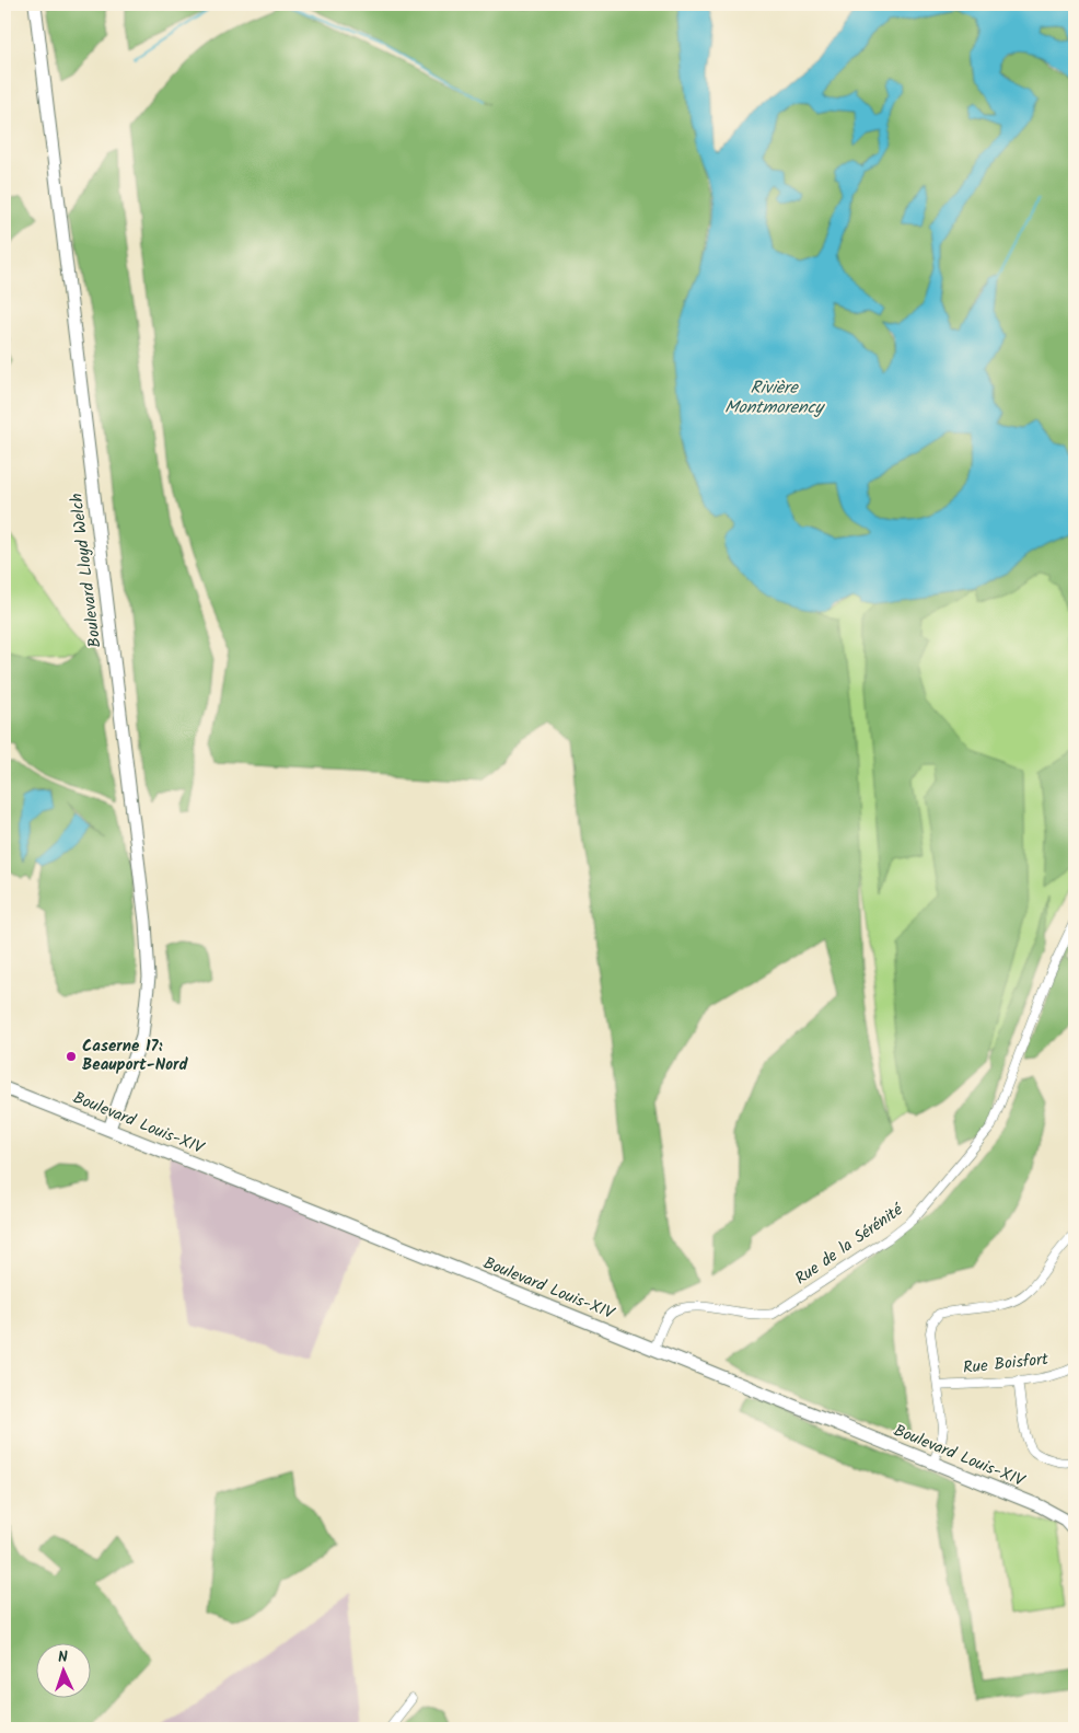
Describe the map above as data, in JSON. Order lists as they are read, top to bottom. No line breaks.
{"streets":{"main road":["Boulevard Lloyd Welch","Boulevard Louis-XIV"],"street":["Rue de la Sérénité","Rue Boisfort"]},"crossings":[["Boulevard Lloyd Welch","Boulevard Louis-XIV"],["Boulevard Louis-XIV","Rue de la Sérénité"]],"water":["Rivière Montmorency"],"places":["Caserne 17: Beauport-Nord"],"north":"top"}
